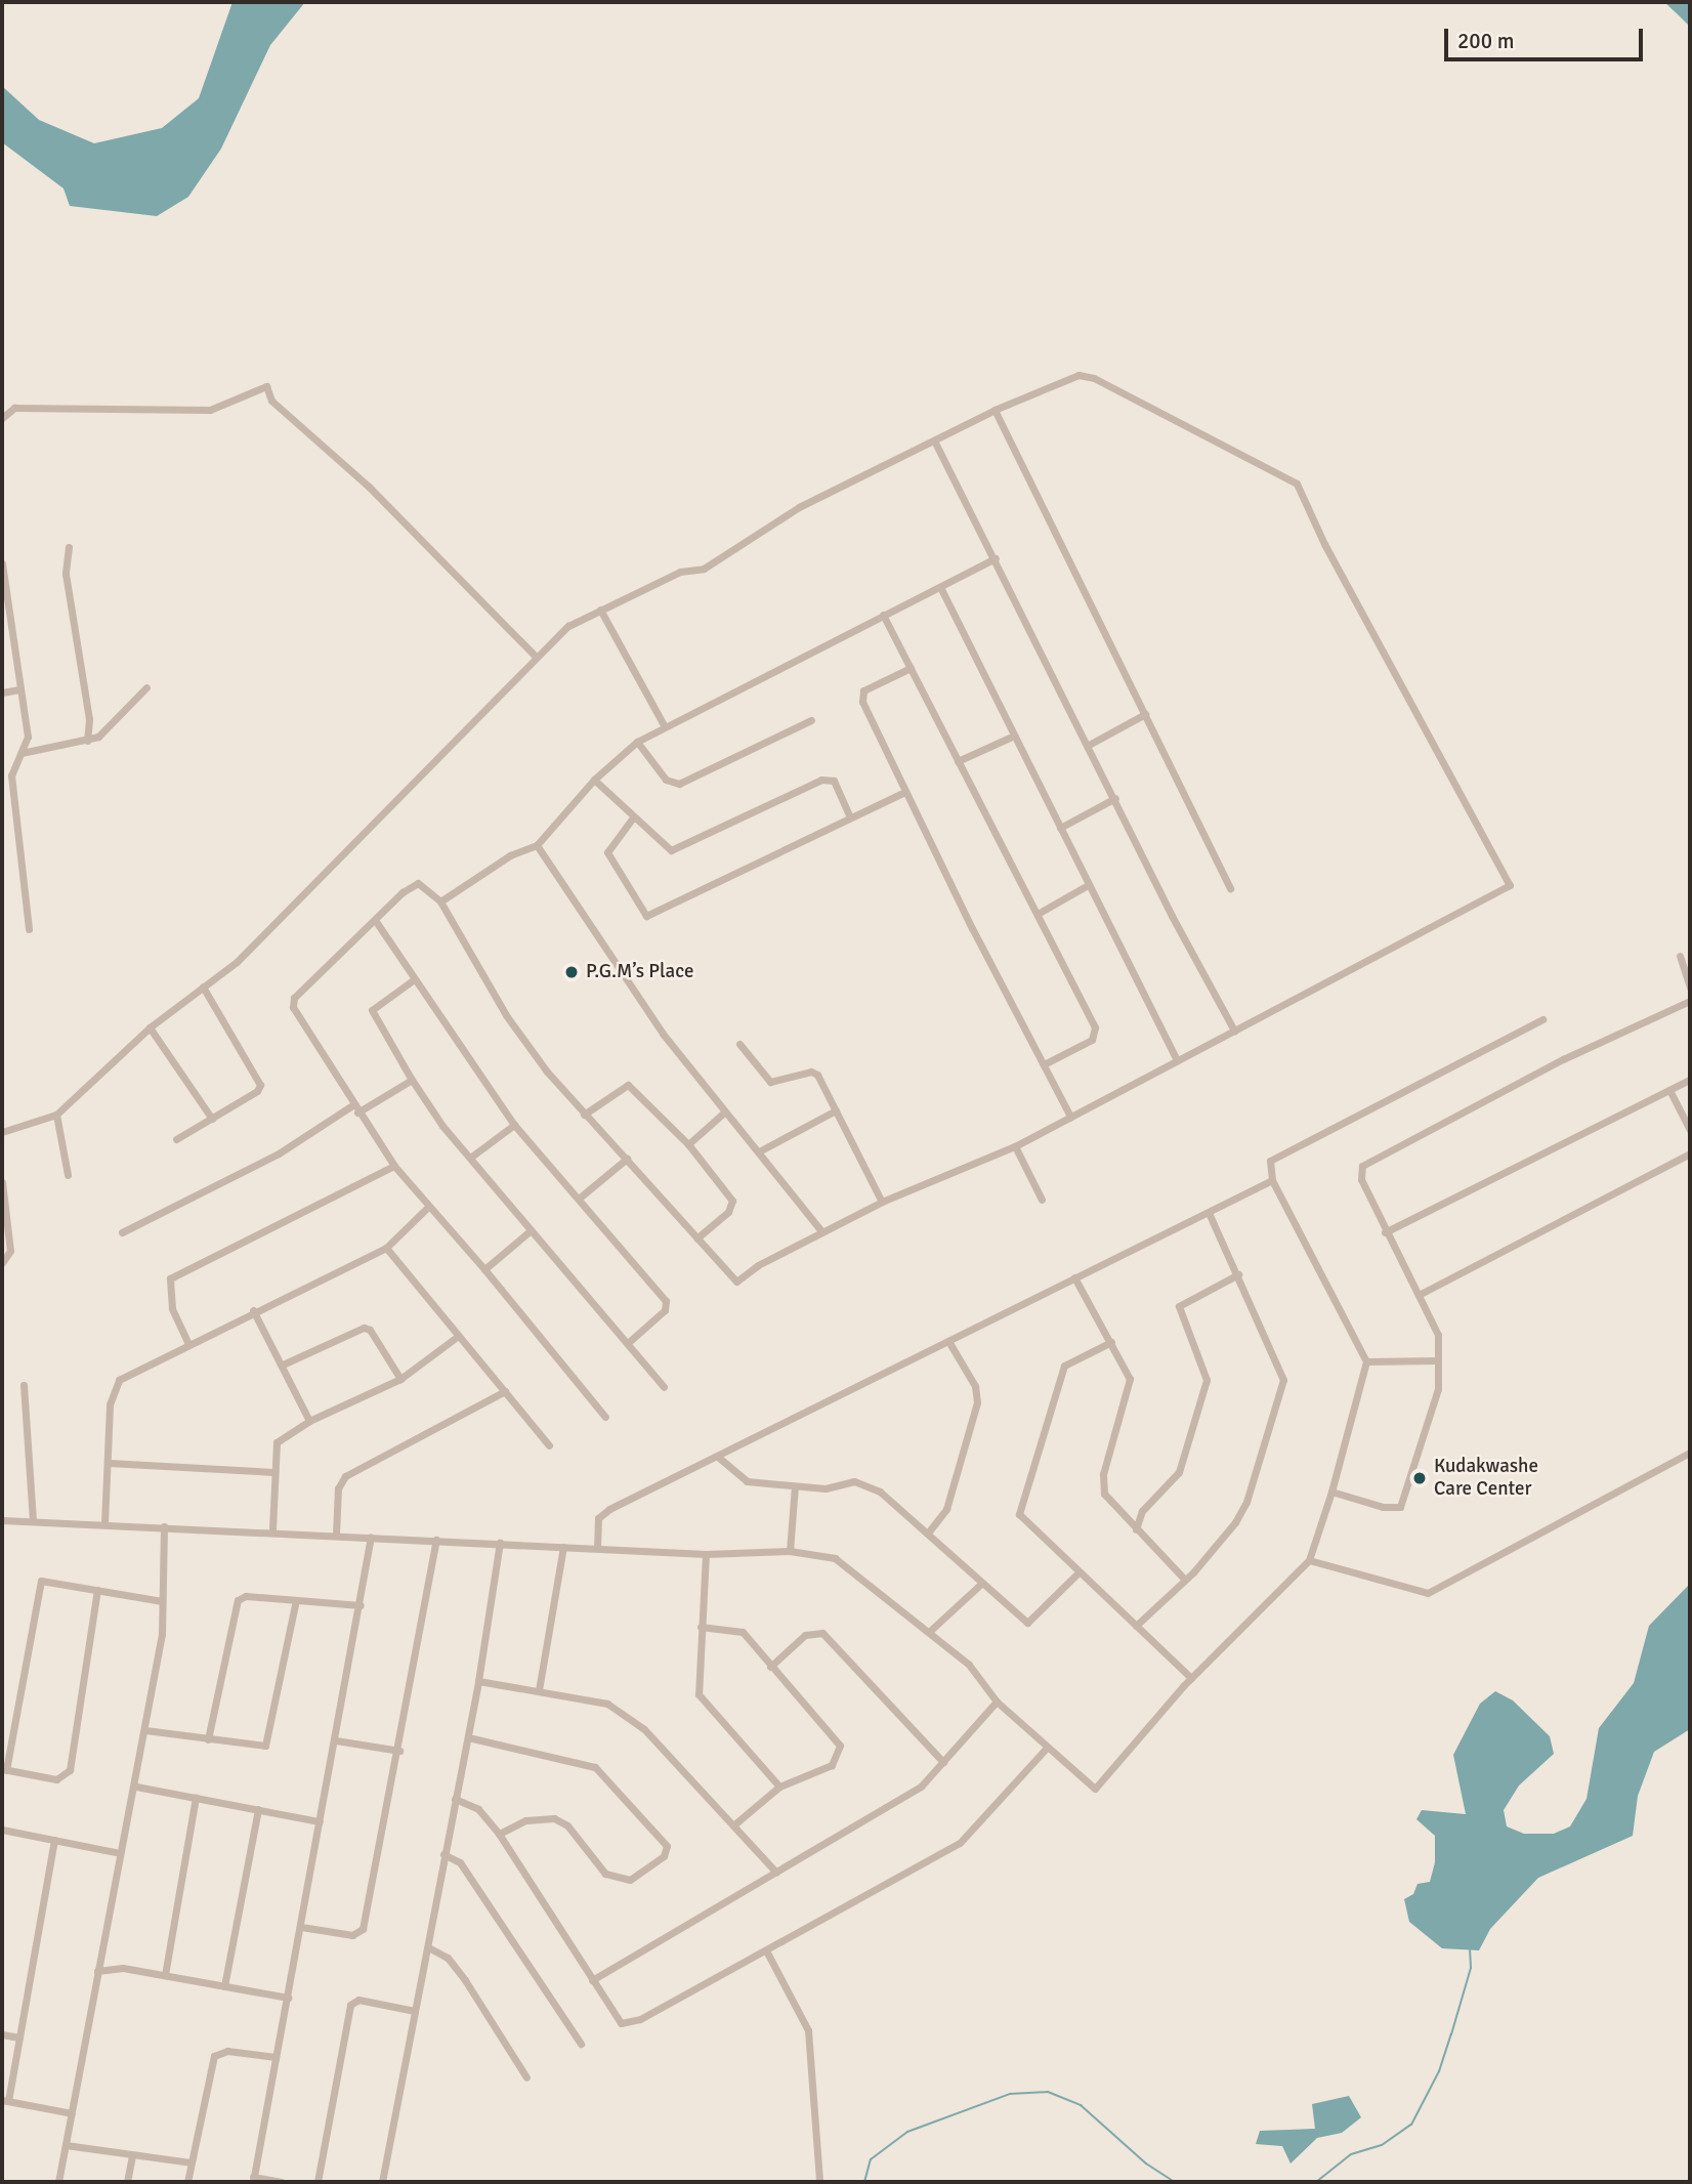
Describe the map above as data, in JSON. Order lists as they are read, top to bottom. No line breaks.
{"places":["P.G.M’s Place","Kudakwashe Care Center"],"scale_bar":"200 m"}
